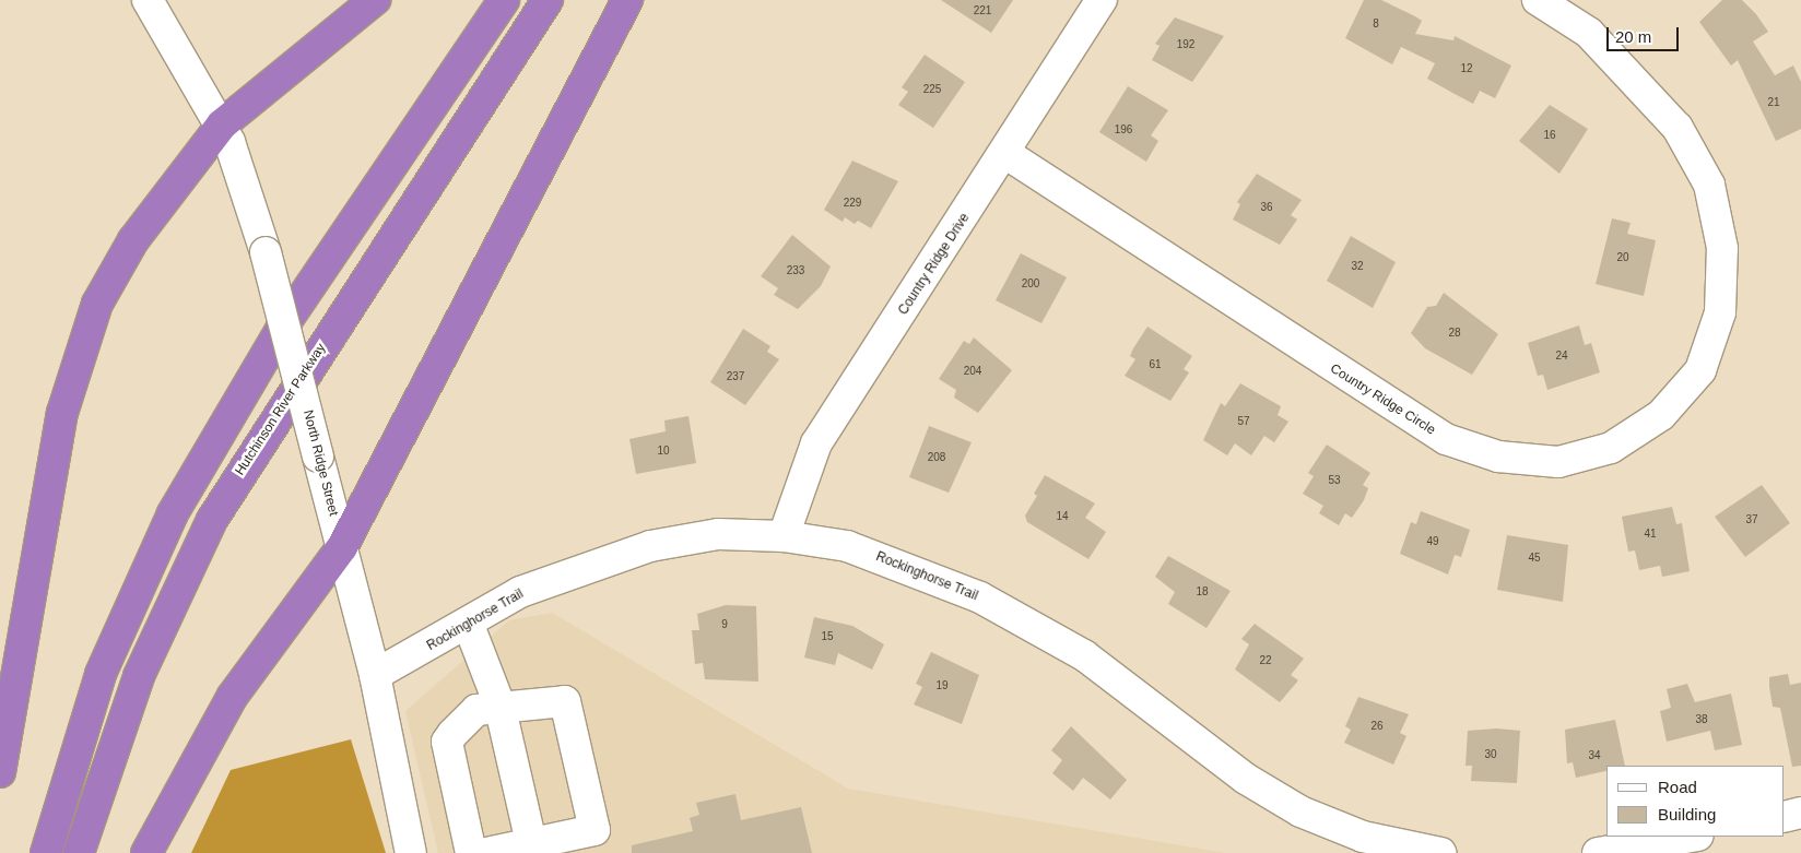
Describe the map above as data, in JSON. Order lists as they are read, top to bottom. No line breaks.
{"streets":{"highway":["Hutchinson River Parkway"],"street":["Country Ridge Drive","Country Ridge Circle","North Ridge Street","Rockinghorse Trail"]},"crossings":[["Country Ridge Drive","Country Ridge Circle"],["Country Ridge Drive","Rockinghorse Trail"],["North Ridge Street","Rockinghorse Trail"]],"house_numbers":["221","8","192","12","225","21","196","16","229","36","20","32","233","200","28","24","61","204","237","57","10","208","53","14","37","41","49","45","18","9","15","22","19","38","26","30","34"],"legend":["Road","Building"],"scale_bar":"20 m"}
